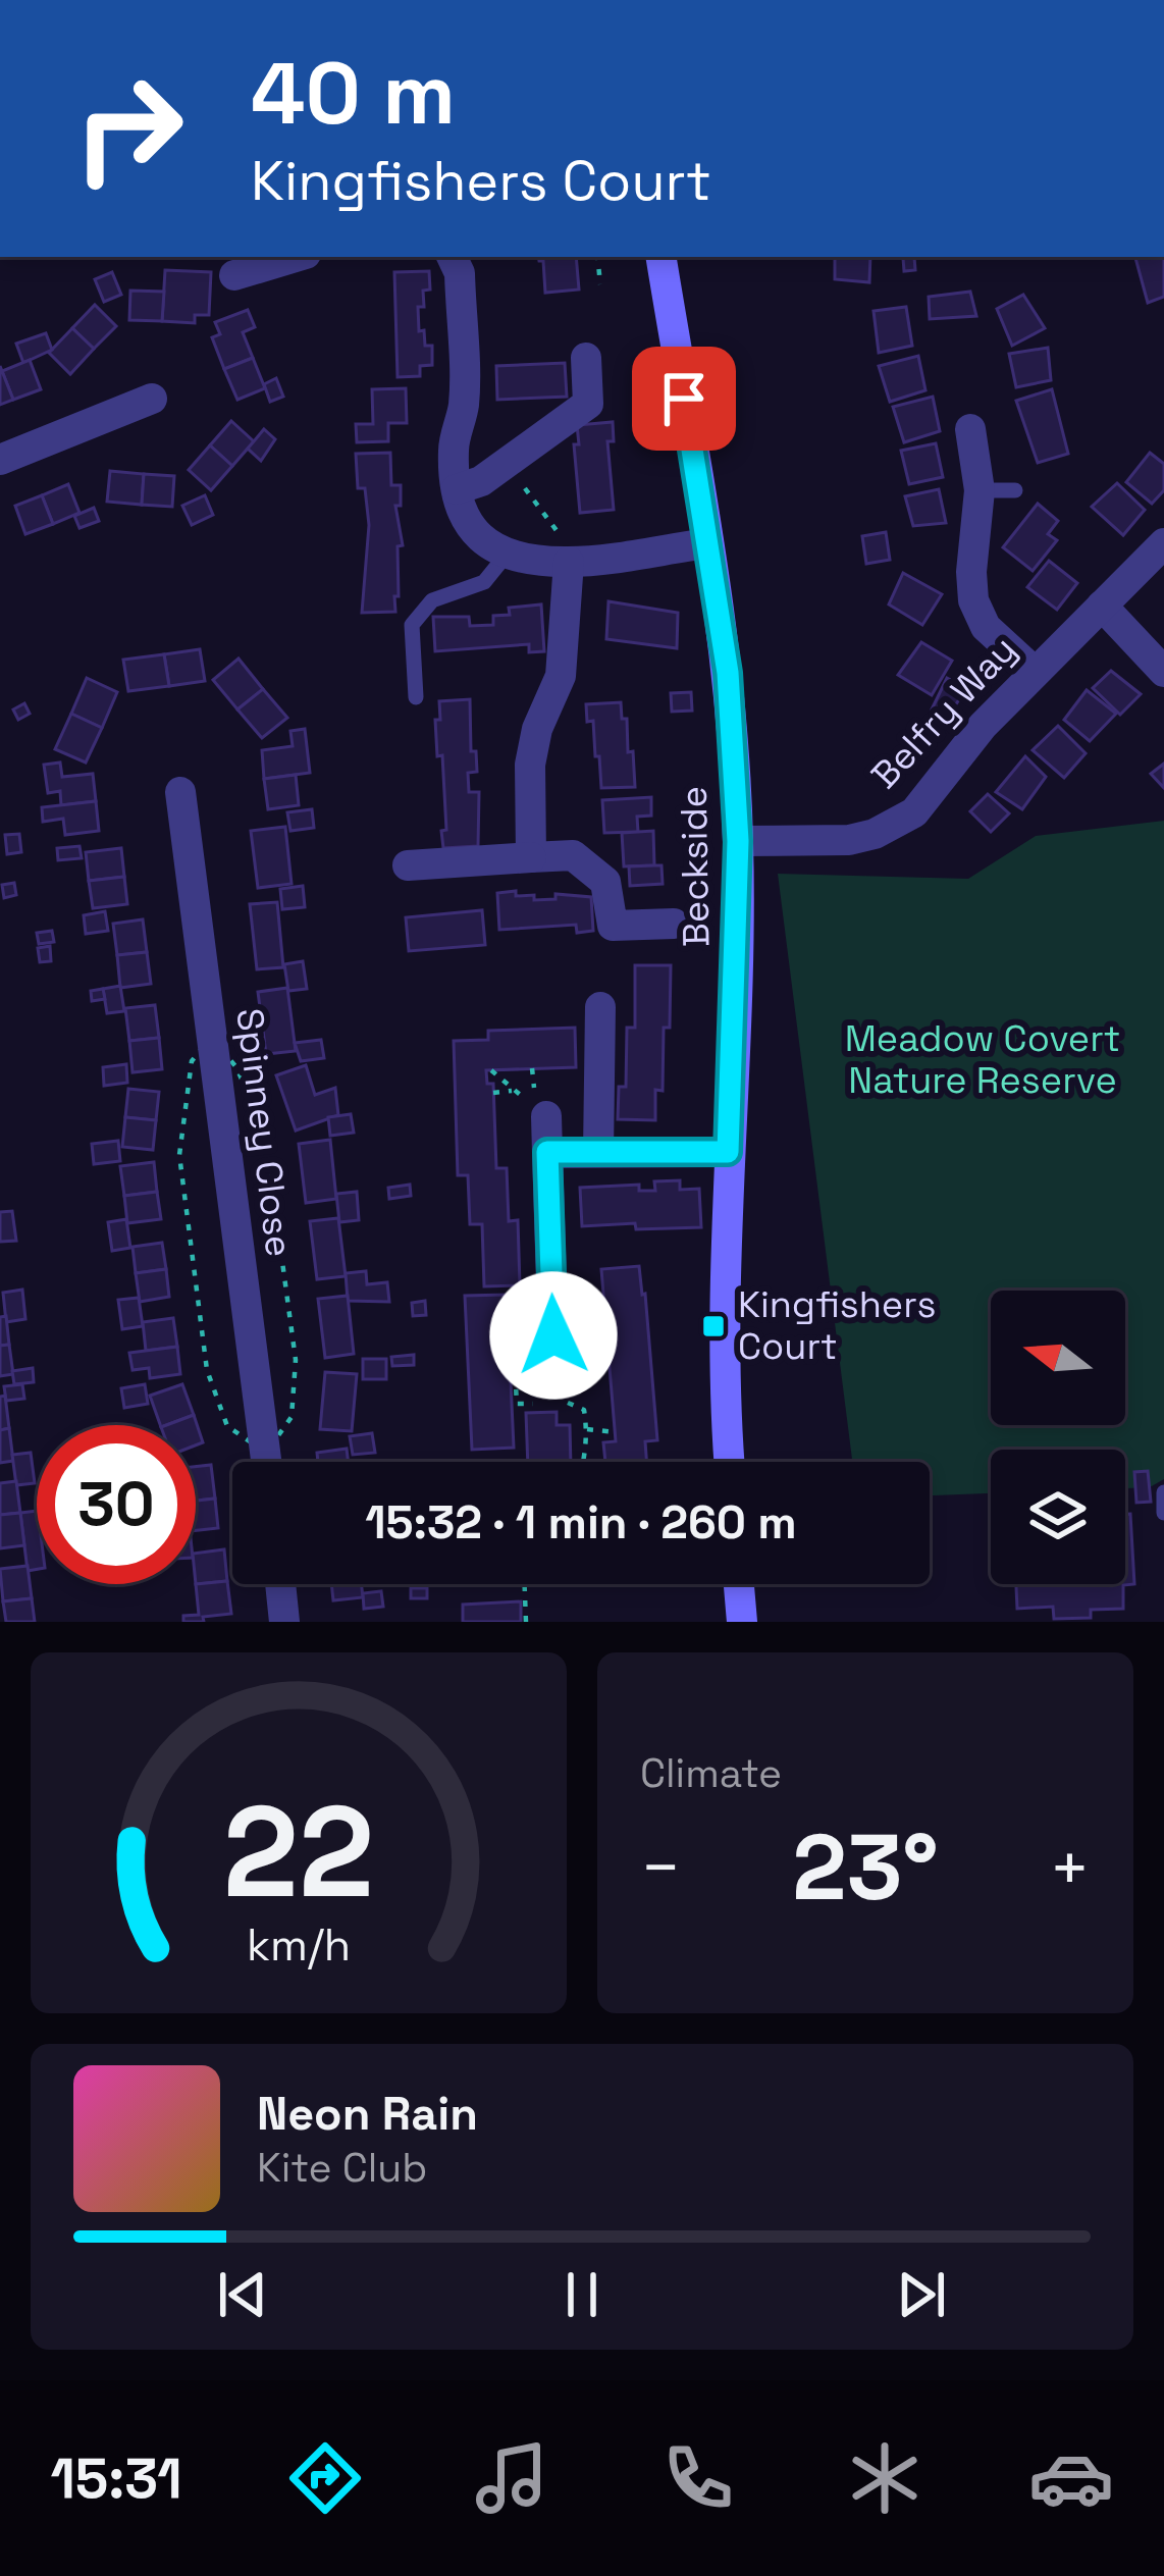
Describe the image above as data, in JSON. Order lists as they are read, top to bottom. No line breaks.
{"streets":{"street":["Belfry Way","Beckside","Spinney Close"]},"crossings":[["Belfry Way","Beckside"]],"parks":["Meadow Covert Nature Reserve"],"places":{"transit":["Kingfishers Court"]},"north":"left","page":{"turn":["40 m","Kingfishers Court"],"limit":"30","trip":"15:32 · 1 min · 260 m","tile":"Climate","heat":["−","23°","+"],"song":["Neon Rain","Kite Club"],"tabs":"15:31","gauge":["22","km/h"]}}
